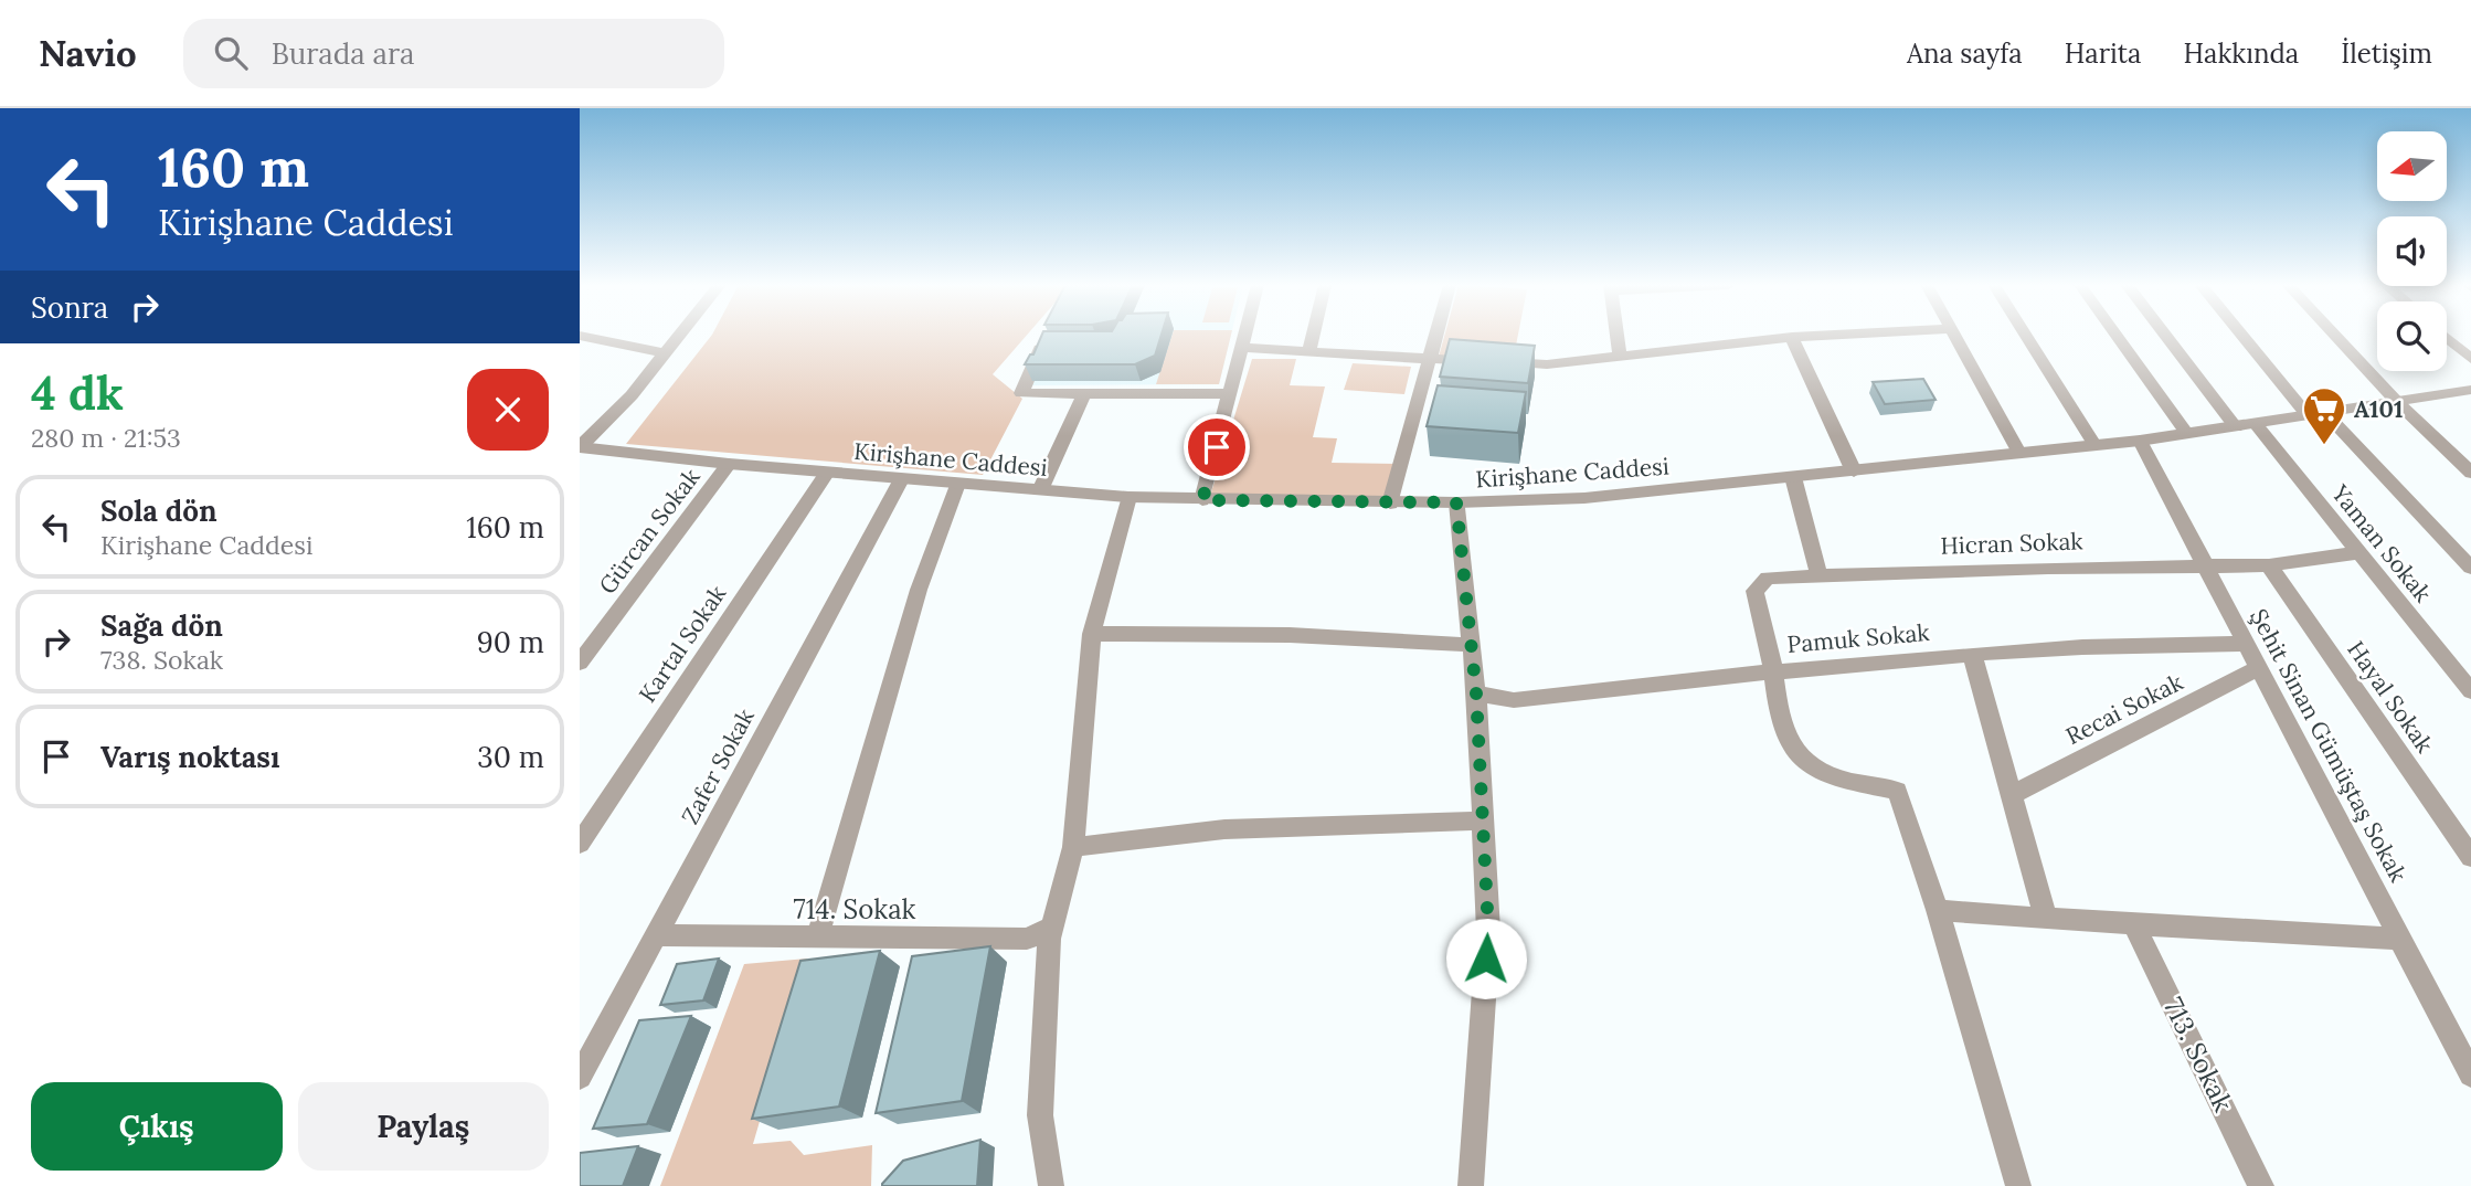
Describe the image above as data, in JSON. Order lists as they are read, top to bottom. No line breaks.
{"streets":{"street":["Kirişhane Caddesi","Gürcan Sokak","Hicran Sokak","Yaman Sokak","Pamuk Sokak","Kartal Sokak","Hayal Sokak","Recai Sokak","Şehit Sinan Gümüştaş Sokak","Zafer Sokak","714. Sokak","713. Sokak"]},"crossings":[["Kirişhane Caddesi","Gürcan Sokak"],["Kirişhane Caddesi","Yaman Sokak"],["Kirişhane Caddesi","Kartal Sokak"],["Kirişhane Caddesi","Şehit Sinan Gümüştaş Sokak"],["Kirişhane Caddesi","Zafer Sokak"],["Hicran Sokak","Yaman Sokak"],["Hicran Sokak","Pamuk Sokak"],["Hicran Sokak","Hayal Sokak"],["Hicran Sokak","Şehit Sinan Gümüştaş Sokak"],["Pamuk Sokak","Şehit Sinan Gümüştaş Sokak"],["Recai Sokak","Şehit Sinan Gümüştaş Sokak"],["Zafer Sokak","714. Sokak"]],"places":{"supermarket":["A101"]},"north":"left","page":{"header":"Navio","search":"Burada ara","nav":["Ana sayfa","Harita","Hakkında","İletişim"],"turn":["160 m","Kirişhane Caddesi"],"then":"Sonra","heading":["4 dk","280 m · 21:53"],"list":[{"name":"Sola dön","note":"Kirişhane Caddesi","value":"160 m"},{"name":"Sağa dön","note":"738. Sokak","value":"90 m"},{"name":"Varış noktası","value":"30 m"}],"buttons":["Çıkış","Paylaş"]}}
